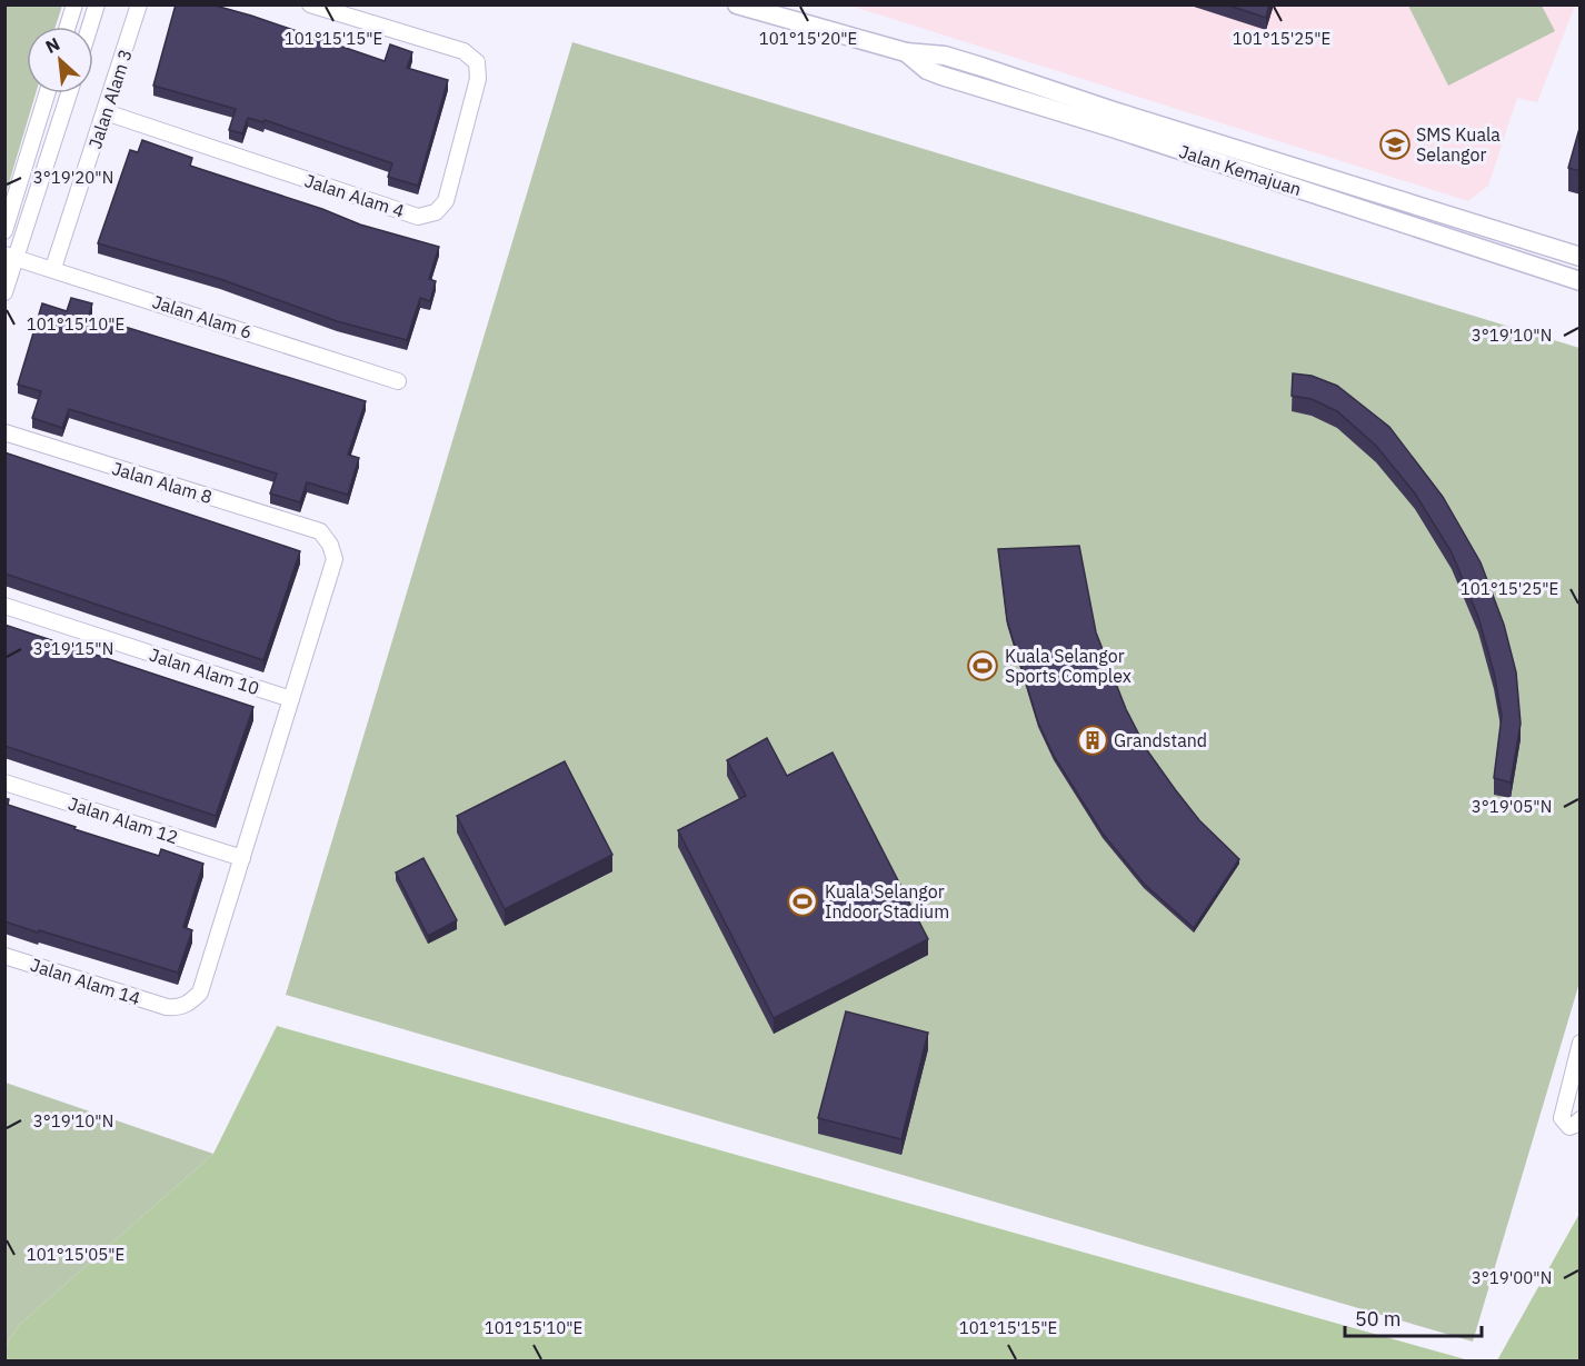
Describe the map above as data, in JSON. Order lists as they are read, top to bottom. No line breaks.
{"streets":{"street":["Jalan Alam 3","Jalan Kemajuan","Jalan Alam 4","Jalan Alam 6","Jalan Alam 8","Jalan Alam 10","Jalan Alam 12","Jalan Alam 14"]},"crossings":[["Jalan Alam 3","Jalan Alam 4"],["Jalan Alam 3","Jalan Alam 6"],["Jalan Alam 8","Jalan Alam 10"],["Jalan Alam 12","Jalan Alam 14"]],"places":{"school or university":["SMS Kuala Selangor"],"sports":["Kuala Selangor Sports Complex","Kuala Selangor Indoor Stadium"],"building":["Grandstand"]},"scale_bar":"50 m","north":"top left","coordinates":["101°15'15\"E","101°15'20\"E","101°15'25\"E","3°19'20\"N","101°15'10\"E","3°19'10\"N","3°19'15\"N","3°19'05\"N","101°15'05\"E","3°19'00\"N"]}
